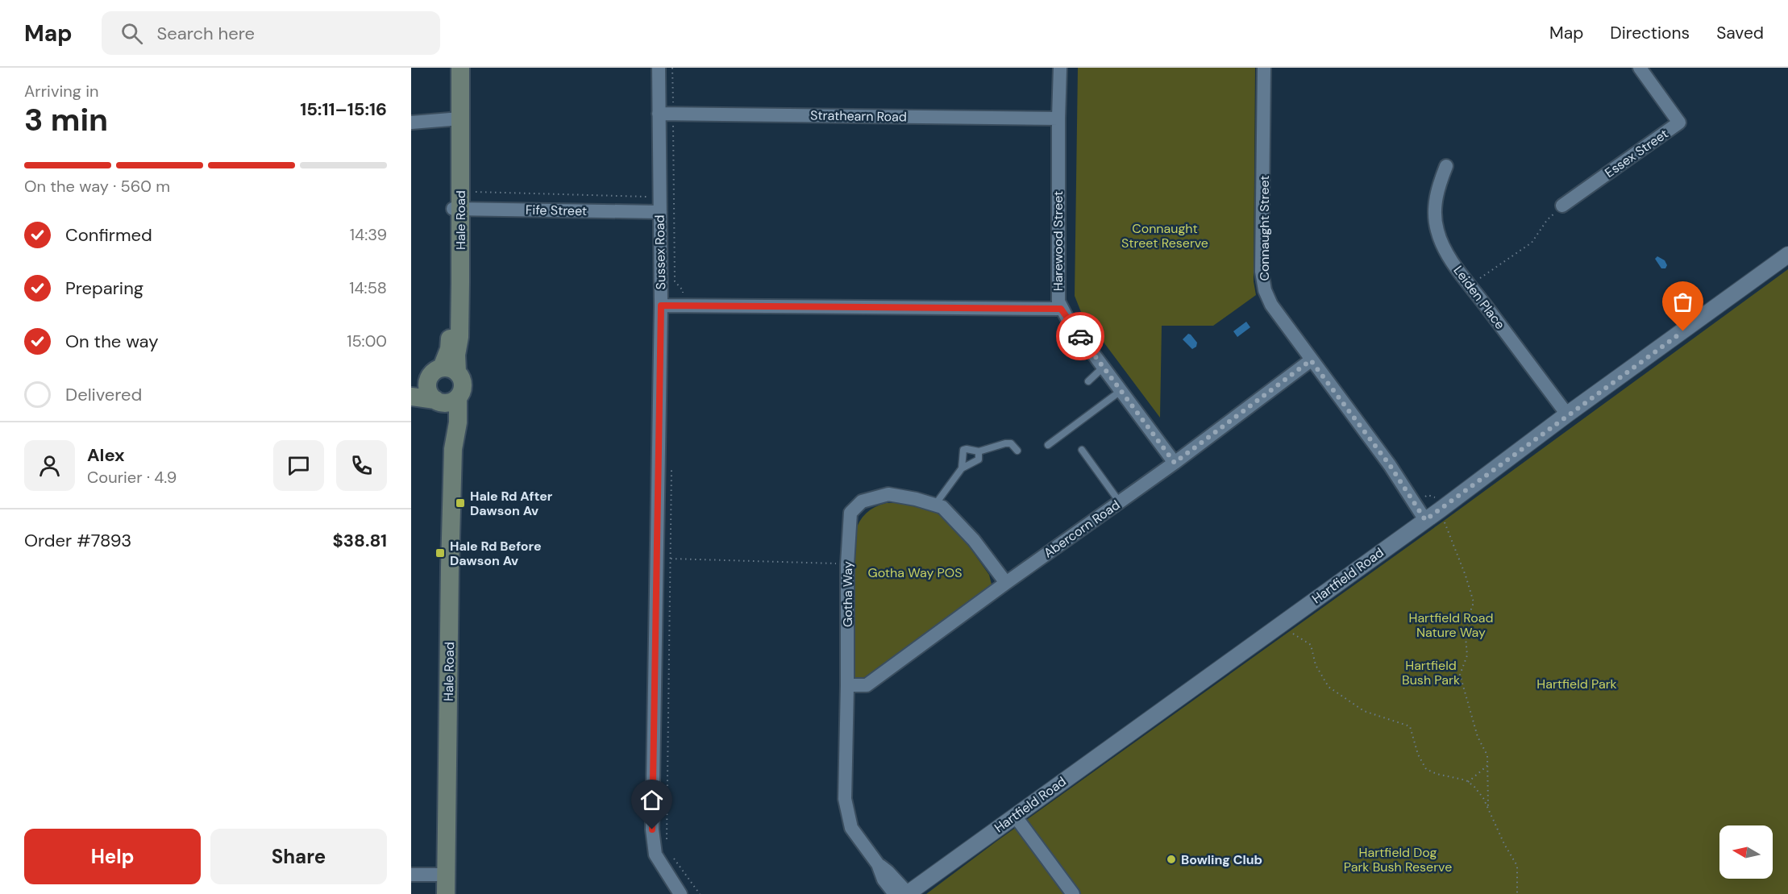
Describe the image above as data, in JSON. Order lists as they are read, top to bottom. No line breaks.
{"streets":{"main road":["Hale Road"],"street":["Strathearn Road","Essex Street","Fife Street","Connaught Street","Harewood Street","Sussex Road","Leiden Place","Abercorn Road","Hartfield Road","Gotha Way"]},"crossings":[["Strathearn Road","Harewood Street"],["Strathearn Road","Sussex Road"],["Fife Street","Hale Road"],["Fife Street","Sussex Road"],["Connaught Street","Abercorn Road"],["Connaught Street","Hartfield Road"],["Harewood Street","Abercorn Road"],["Leiden Place","Hartfield Road"],["Abercorn Road","Gotha Way"],["Hartfield Road","Gotha Way"]],"parks":["Connaught Street Reserve","Gotha Way POS","Hartfield Road Nature Way","Hartfield Bush Park","Hartfield Park","Hartfield Dog Park Bush Reserve"],"places":{"transit":["Hale Rd After Dawson Av","Hale Rd Before Dawson Av"],"other":["Bowling Club"]},"north":"left","page":{"header":"Map","search":"Search here","nav":["Map","Directions","Saved"],"heading":["3 min","Arriving in","15:11–15:16"],"panel":["Alex","Courier · 4.9","Order #7893","$38.81"],"bar":"On the way · 560 m","list":[["Confirmed","14:39"],["Preparing","14:58"],["On the way","15:00"],"Delivered"],"buttons":["Help","Share"]}}
